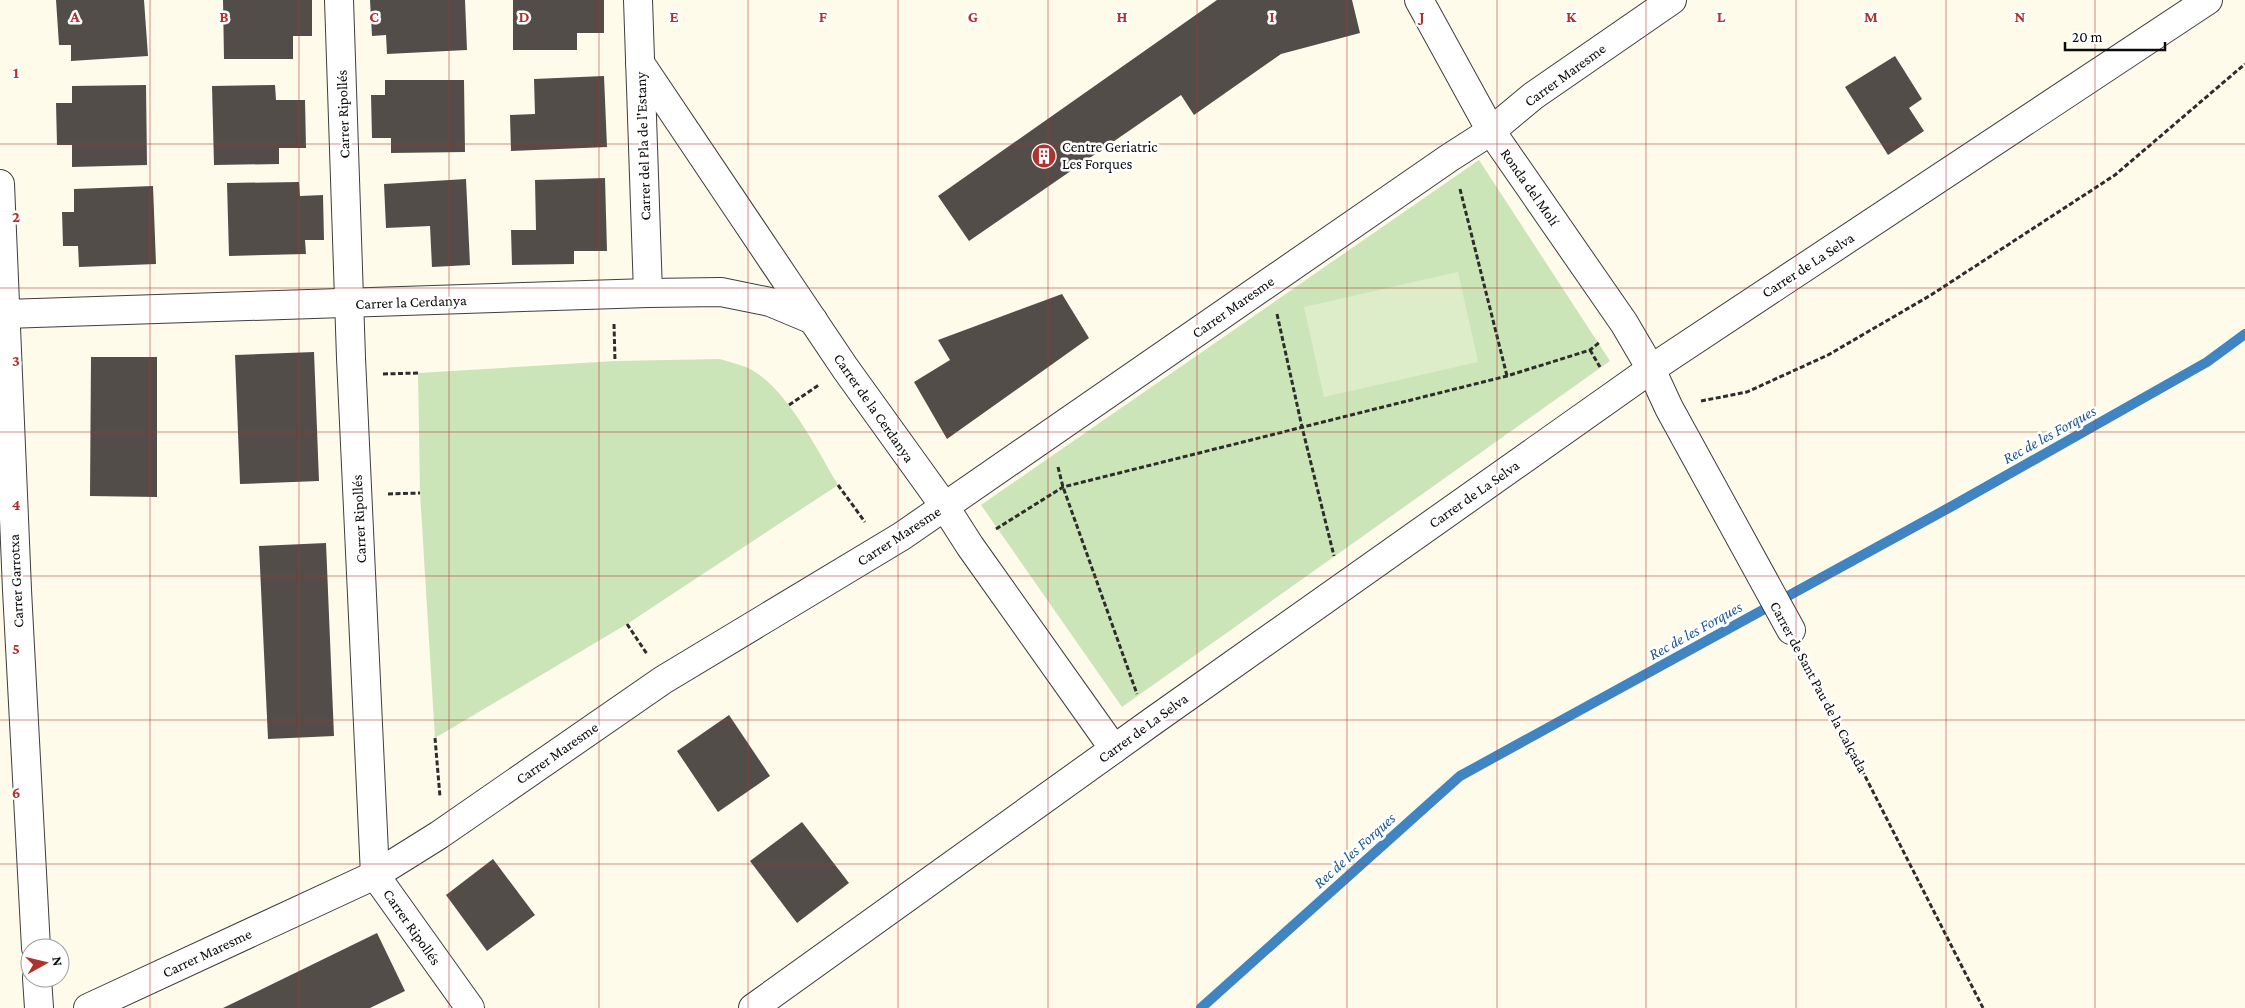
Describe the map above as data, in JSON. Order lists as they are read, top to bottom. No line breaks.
{"streets":{"street":["Carrer Maresme","Carrer Ripollés","Carrer del Pla de l'Estany","Ronda del Molí","Carrer de La Selva","Carrer la Cerdanya","Carrer de la Cerdanya","Carrer Garrotxa","Carrer de Sant Pau de la Calçada"]},"crossings":[["Carrer Maresme","Carrer Ripollés"],["Carrer Maresme","Ronda del Molí"],["Carrer Maresme","Carrer de la Cerdanya"],["Carrer Ripollés","Carrer la Cerdanya"],["Carrer del Pla de l'Estany","Carrer la Cerdanya"],["Carrer del Pla de l'Estany","Carrer de la Cerdanya"],["Ronda del Molí","Carrer de La Selva"],["Ronda del Molí","Carrer de Sant Pau de la Calçada"],["Carrer de La Selva","Carrer de la Cerdanya"],["Carrer de La Selva","Carrer de Sant Pau de la Calçada"],["Carrer la Cerdanya","Carrer de la Cerdanya"],["Carrer la Cerdanya","Carrer Garrotxa"]],"water":["Rec de les Forques"],"places":{"building":["Centre Geriatric Les Forques"]},"scale_bar":"20 m","north":"right","grid":{"columns":["A","B","C","D","E","F","G","H","I","J","K","L","M","N"],"rows":["1","2","3","4","5","6"]}}
